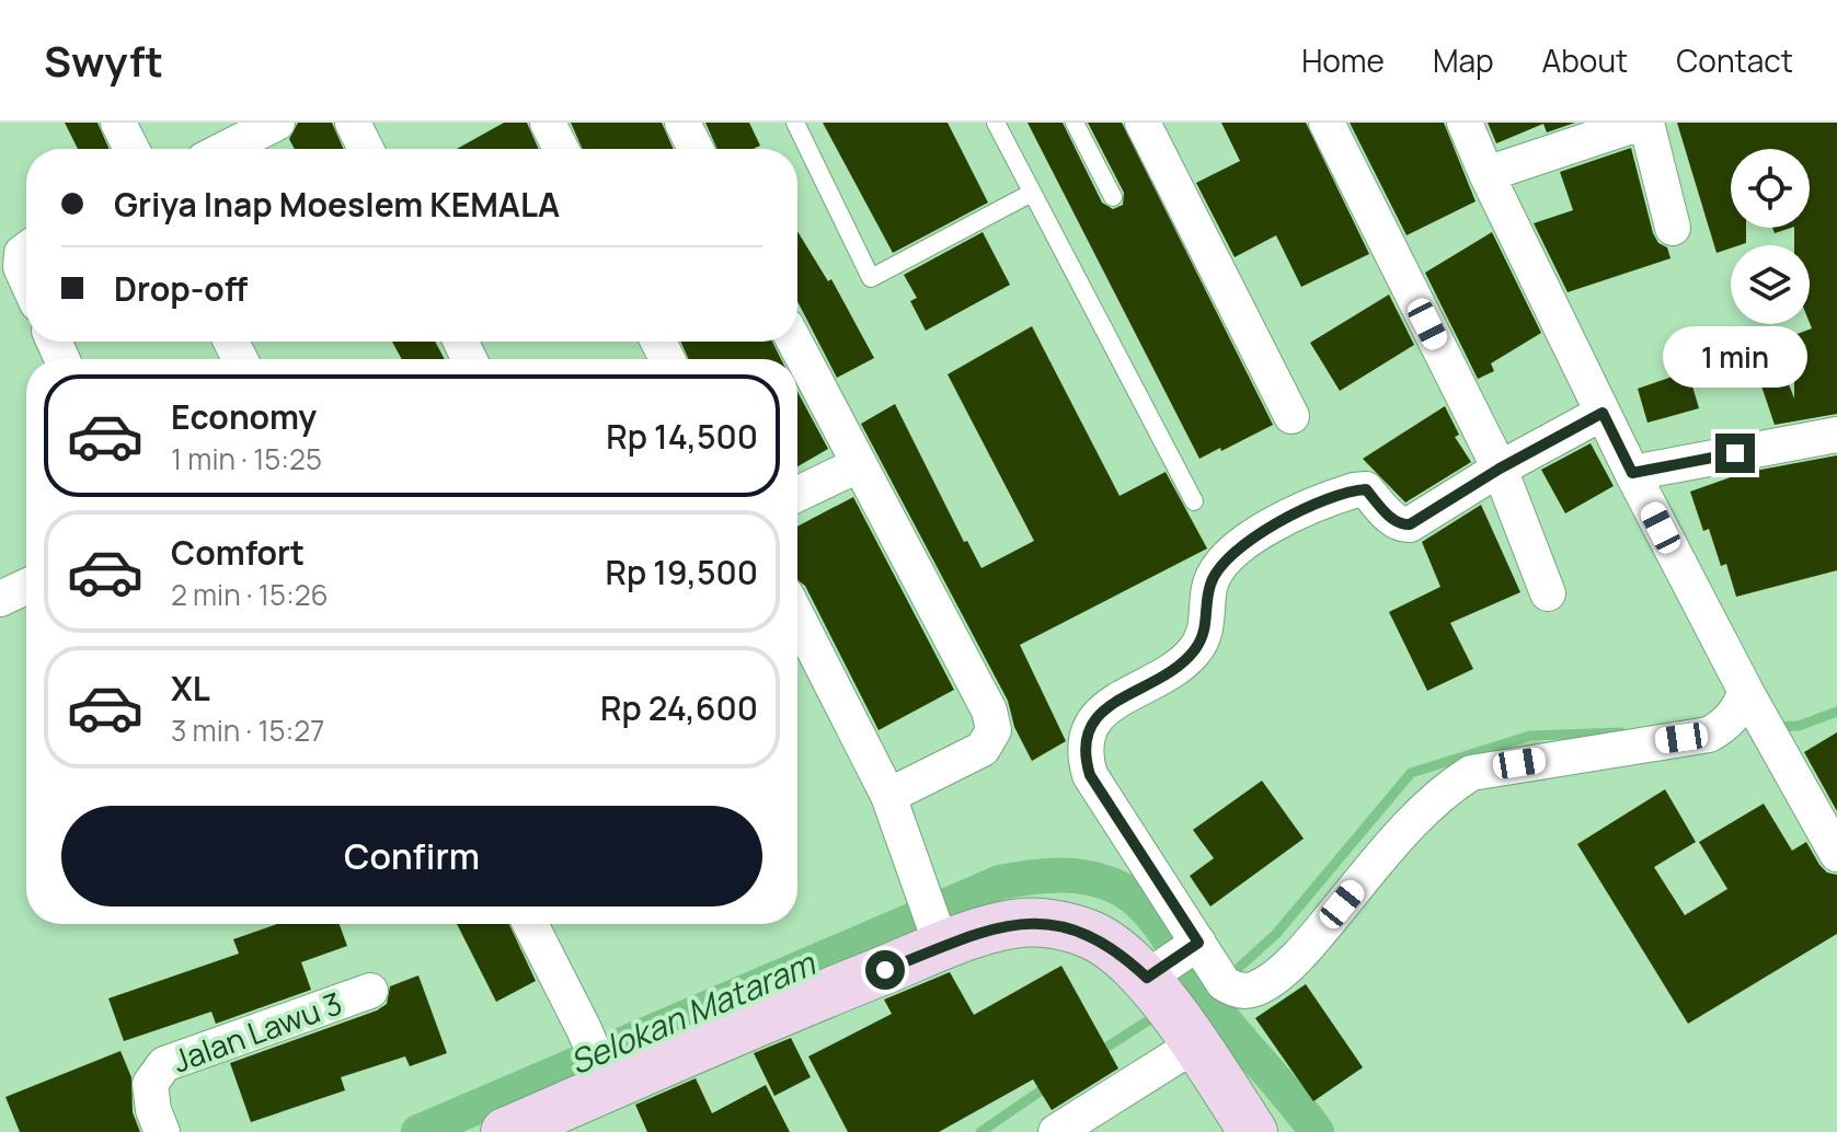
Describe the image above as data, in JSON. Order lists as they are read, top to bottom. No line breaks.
{"streets":{"street":["Jalan Lawu 3"]},"water":["Selokan Mataram"],"page":{"header":"Swyft","nav":["Home","Map","About","Contact"],"banner":["Griya Inap Moeslem KEMALA","Drop-off"],"bubble":"1 min","list":[{"name":"Economy","note":"1 min · 15:25","value":"Rp 14,500"},{"name":"Comfort","note":"2 min · 15:26","value":"Rp 19,500"},{"name":"XL","note":"3 min · 15:27","value":"Rp 24,600"}],"buttons":"Confirm"}}
